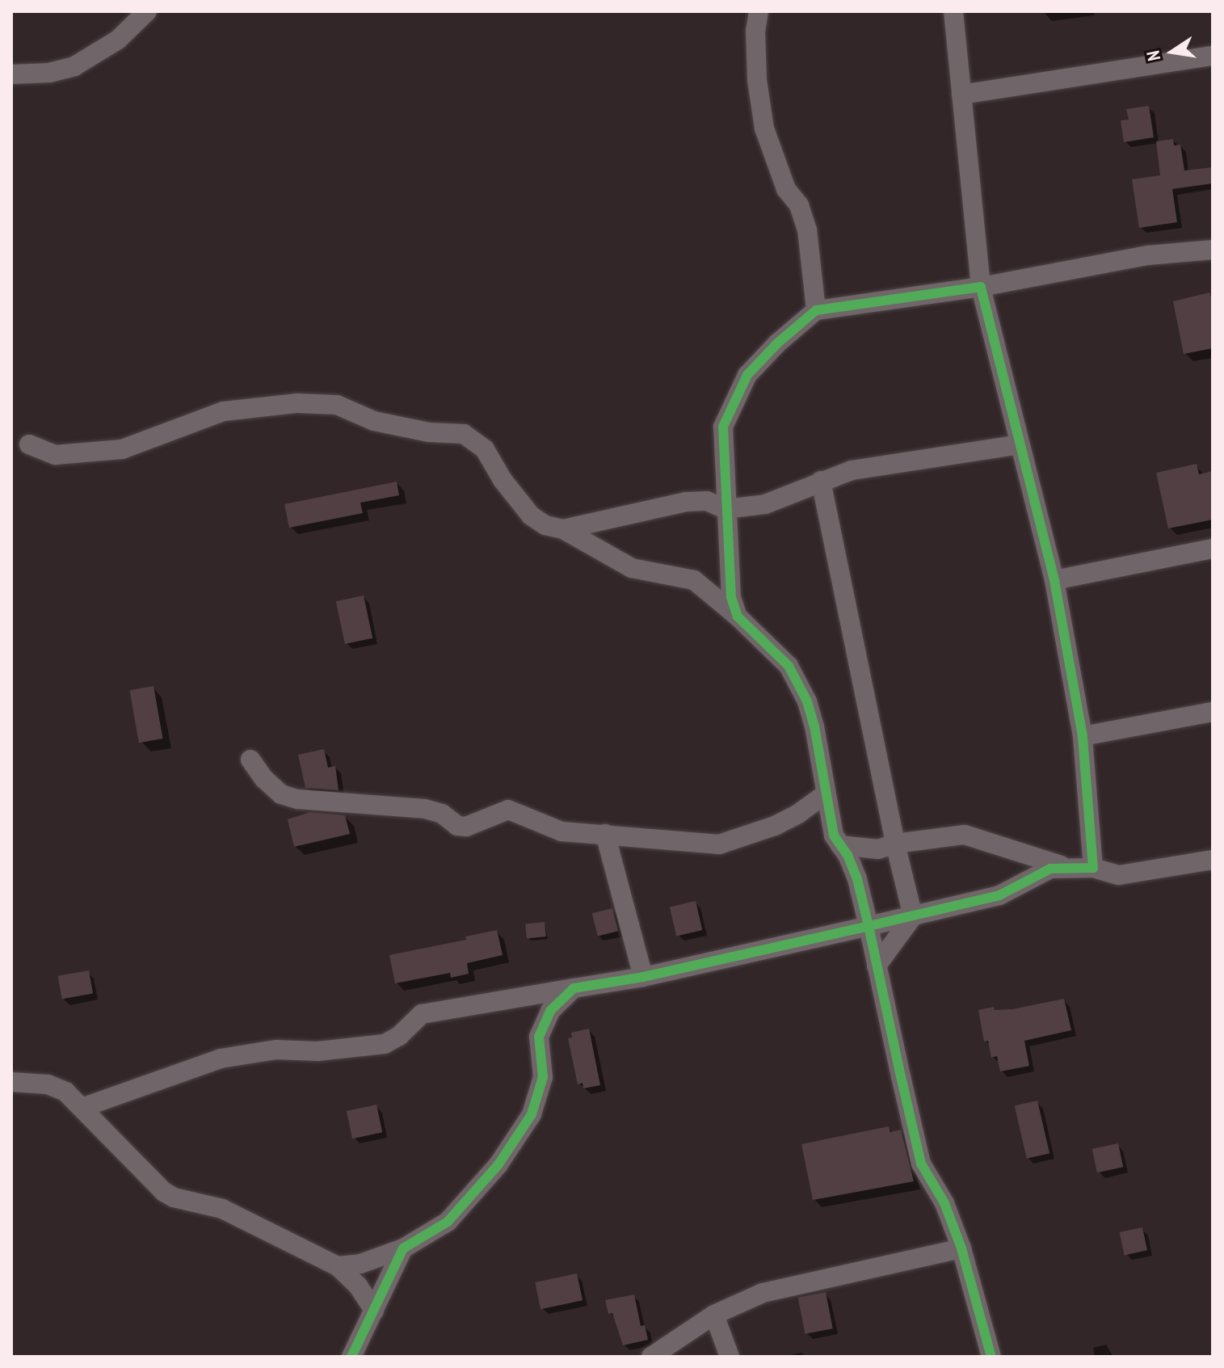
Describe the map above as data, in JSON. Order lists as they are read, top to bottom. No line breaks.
{"north":"left"}
